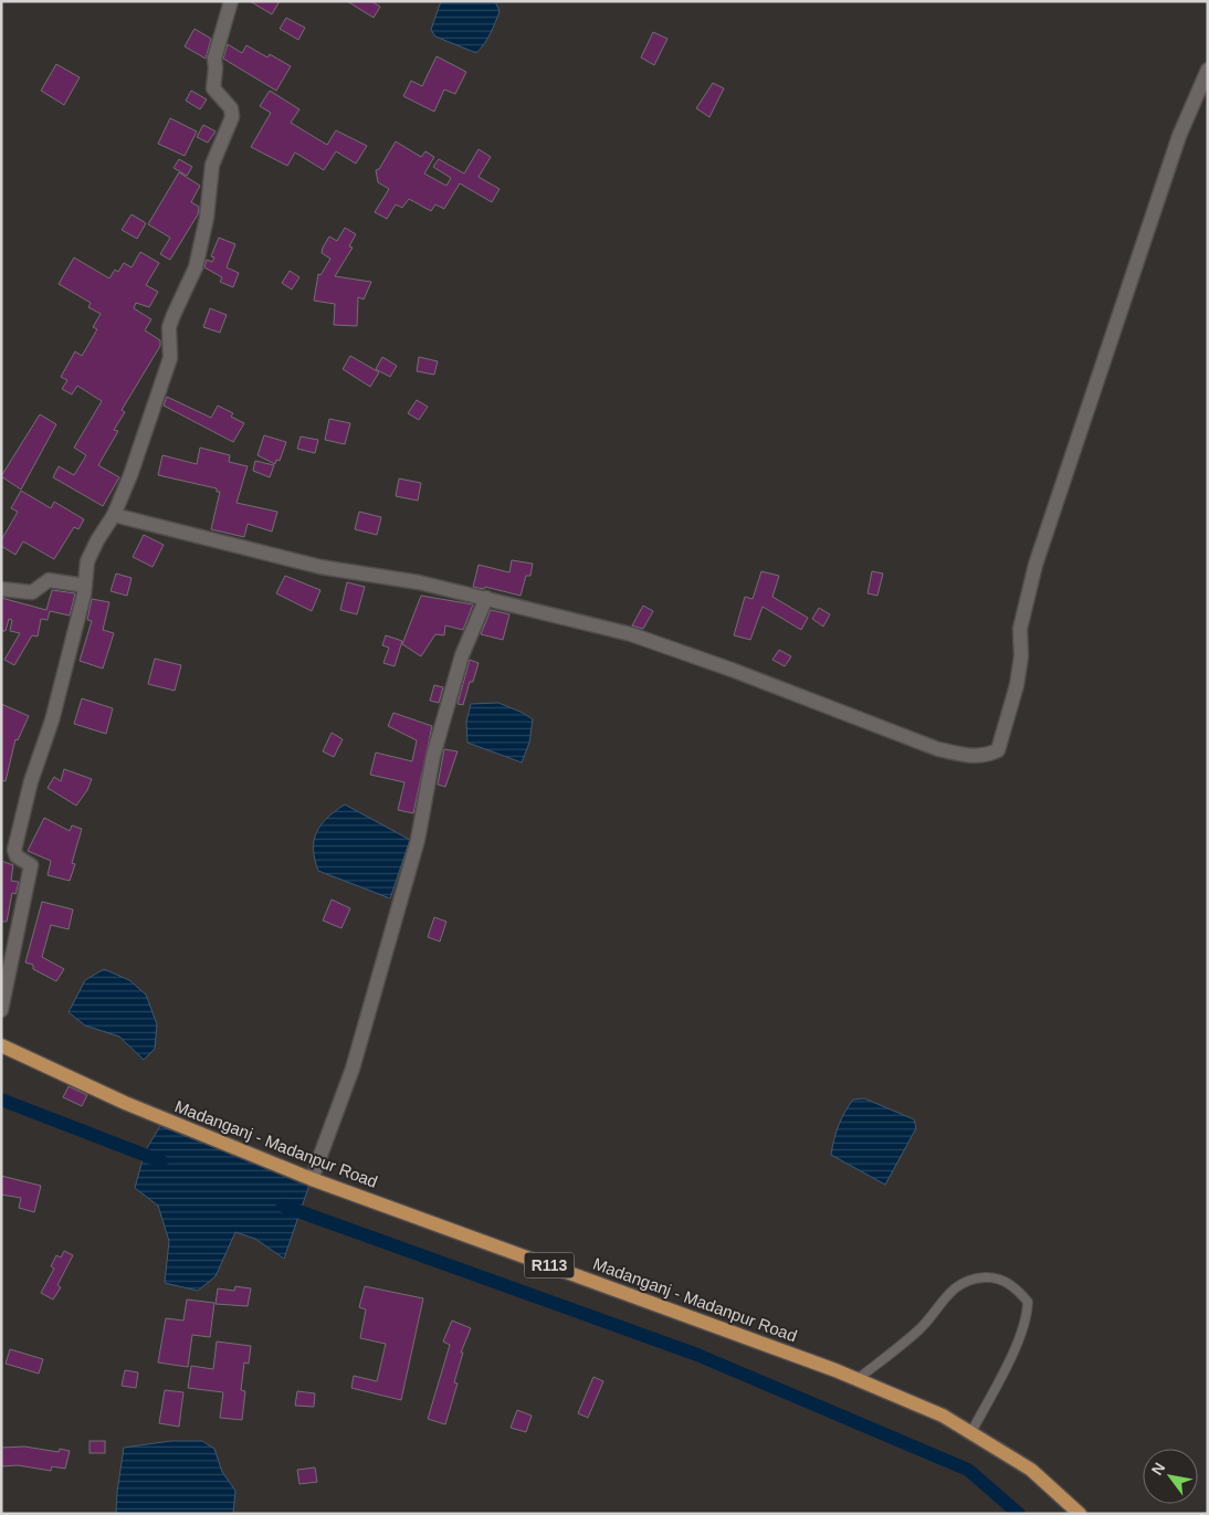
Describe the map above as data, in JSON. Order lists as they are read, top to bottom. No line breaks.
{"streets":{"main road":["Madanganj - Madanpur Road","R113"]},"north":"top left"}
